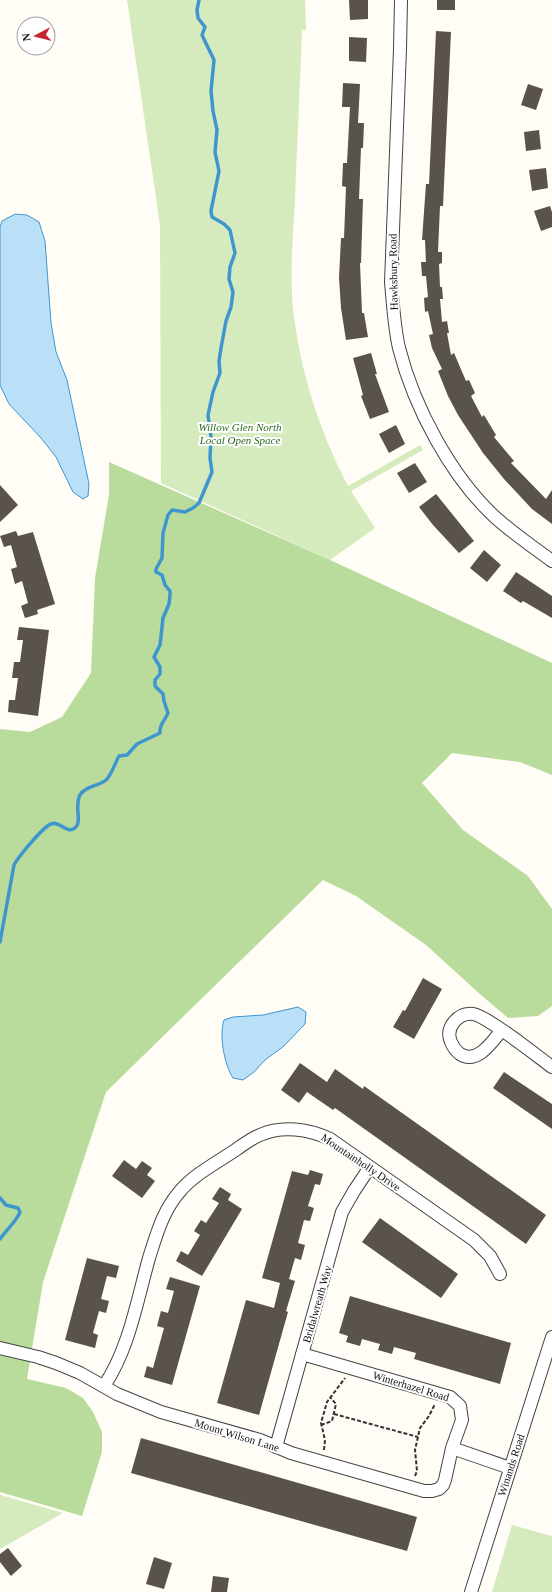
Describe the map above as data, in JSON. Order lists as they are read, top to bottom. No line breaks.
{"streets":{"street":["Hawksbury Road","Mountainholly Drive","Bridalwreath Way","Winterhazel Road","Mount Wilson Lane","Winands Road"]},"crossings":[["Mountainholly Drive","Bridalwreath Way"],["Mountainholly Drive","Mount Wilson Lane"],["Bridalwreath Way","Winterhazel Road"],["Bridalwreath Way","Mount Wilson Lane"],["Winterhazel Road","Mount Wilson Lane"]],"parks":["Willow Glen North Local Open Space"],"north":"left"}
